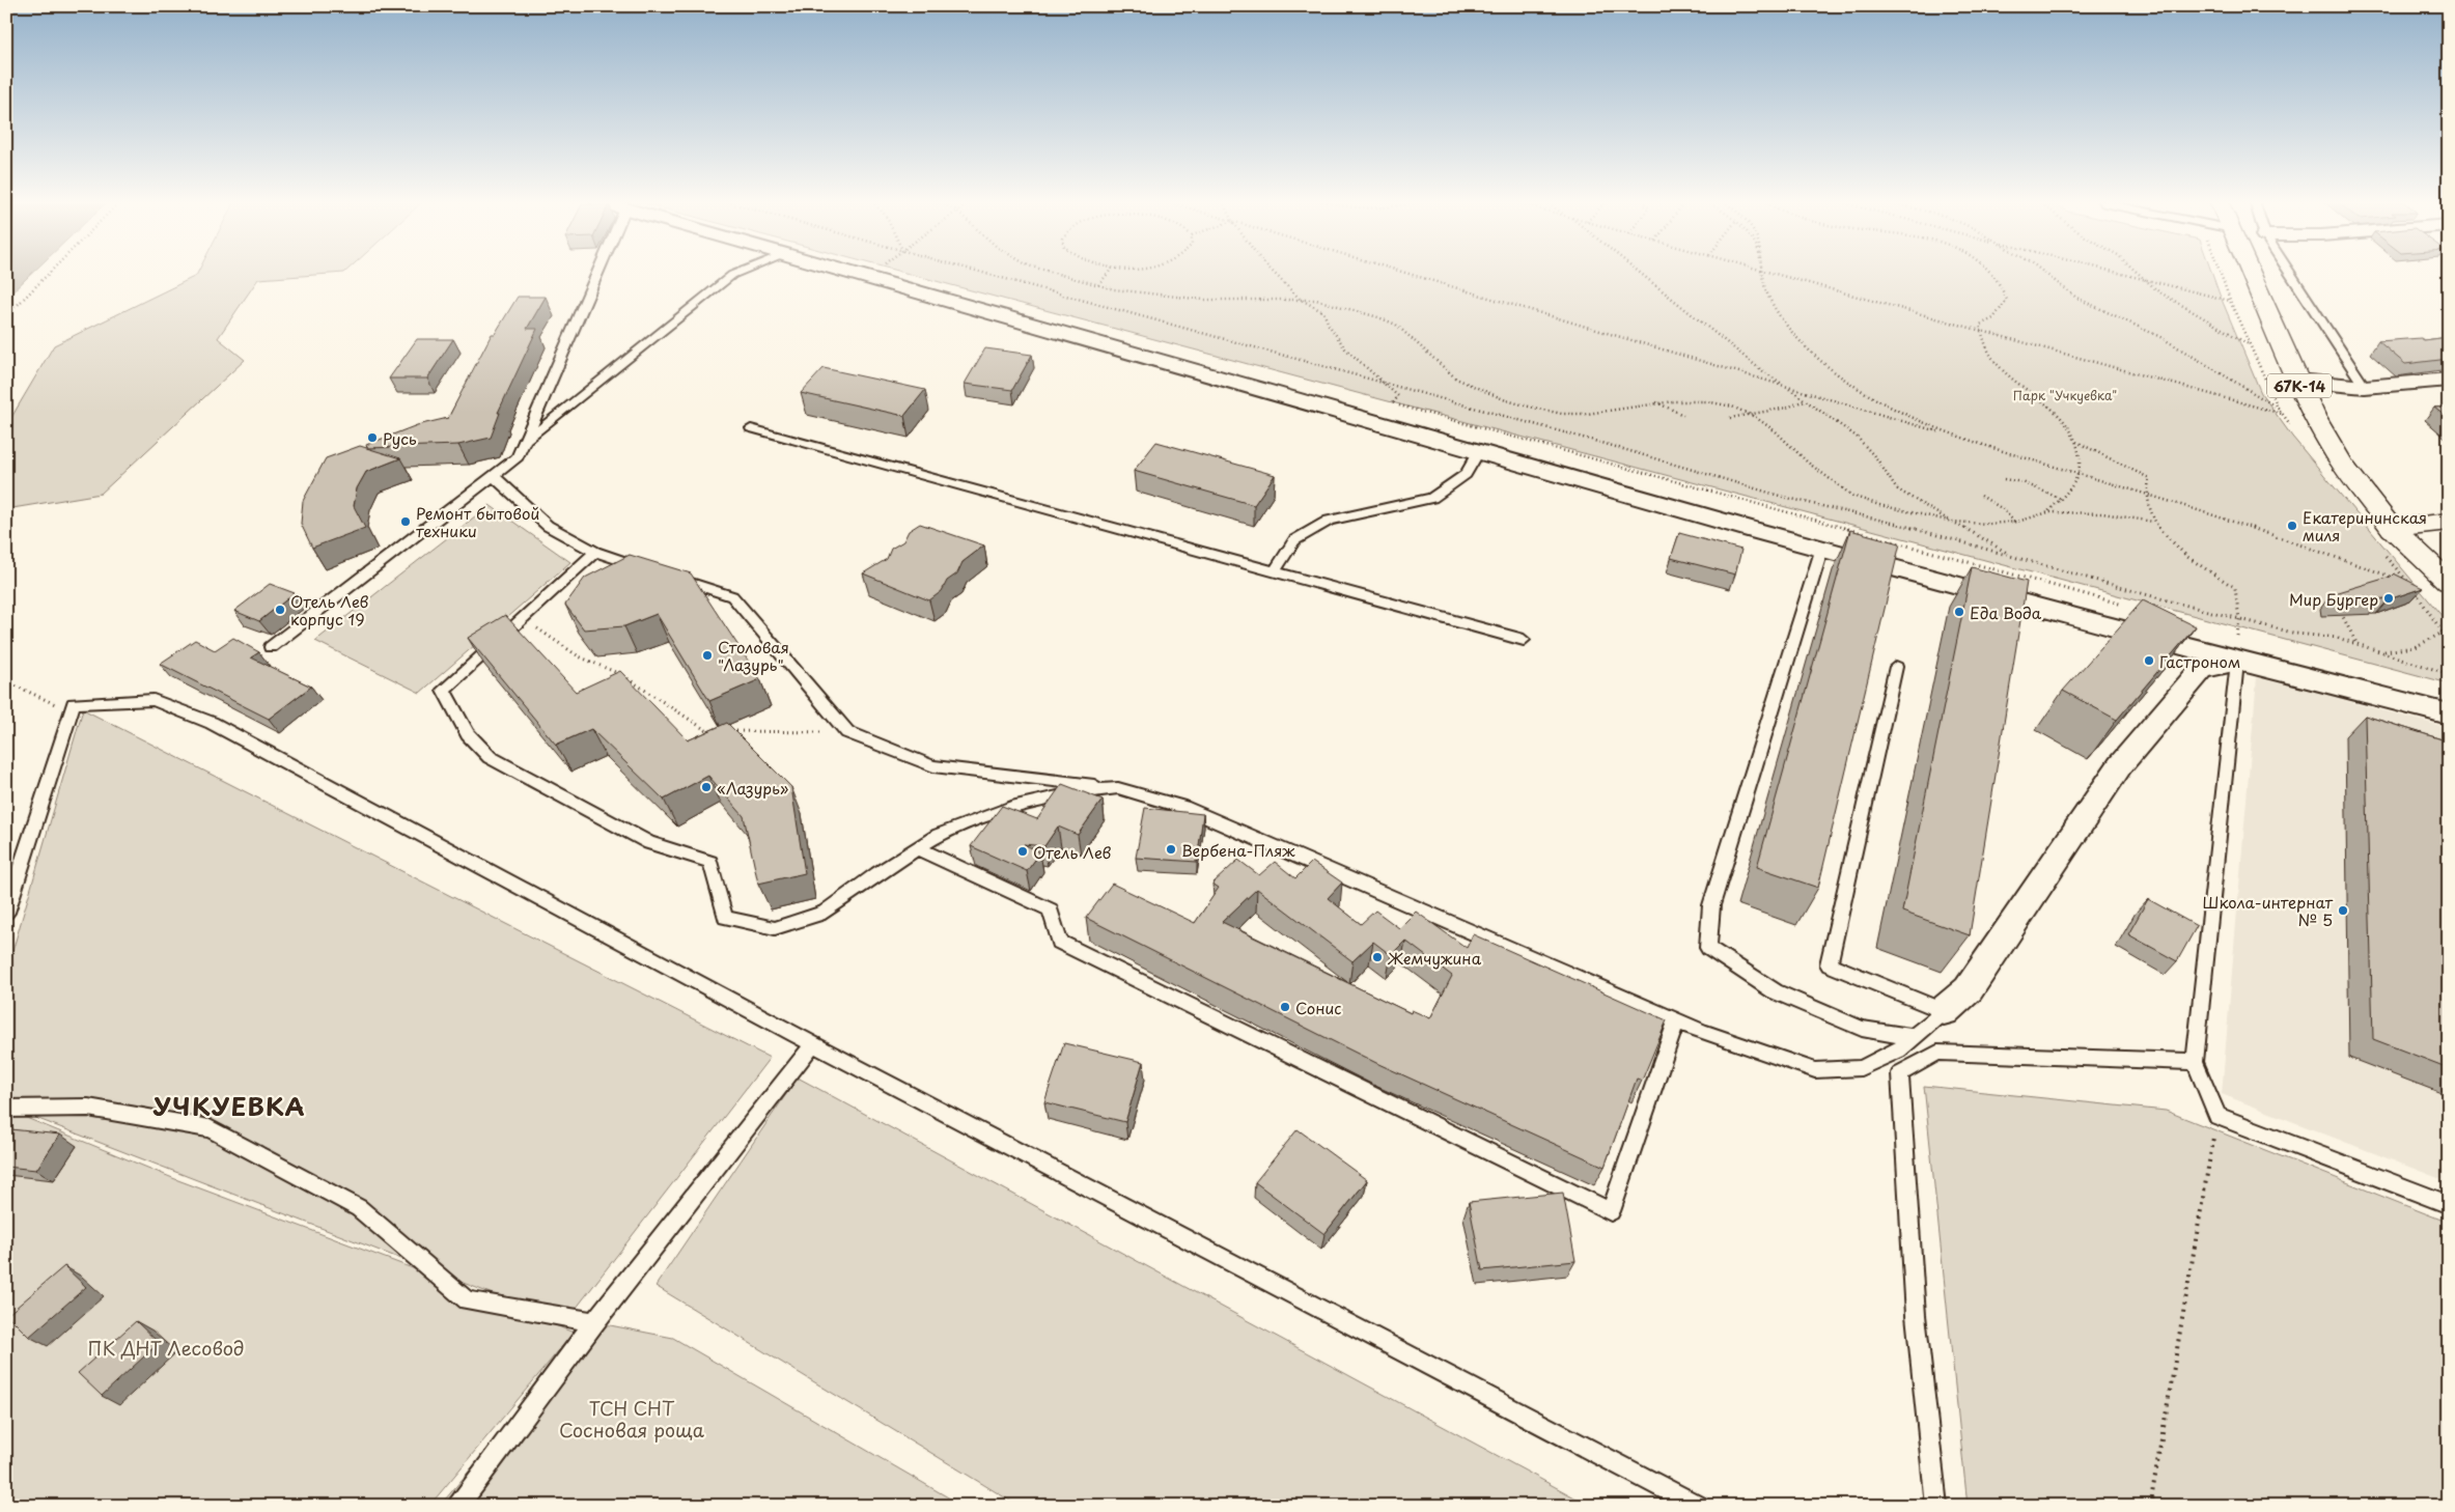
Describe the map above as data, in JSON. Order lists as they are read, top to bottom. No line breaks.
{"streets":{"main road":["67К-14"]},"districts":["УЧКУЕВКА"],"parks":["Парк \"Учкуевка\"","ПК ДНТ Лесовод","ТСН СНТ Сосновая роща"],"places":["Русь","Ремонт бытовой техники","Екатерининская миля","Мир Бургер","Отель Лев корпус 19","Еда Вода","Столовая \"Лазурь\"","Гастроном","«Лазурь»","Вербена-Пляж","Отель Лев","Школа-интернат № 5","Жемчужина","Сонис"]}
